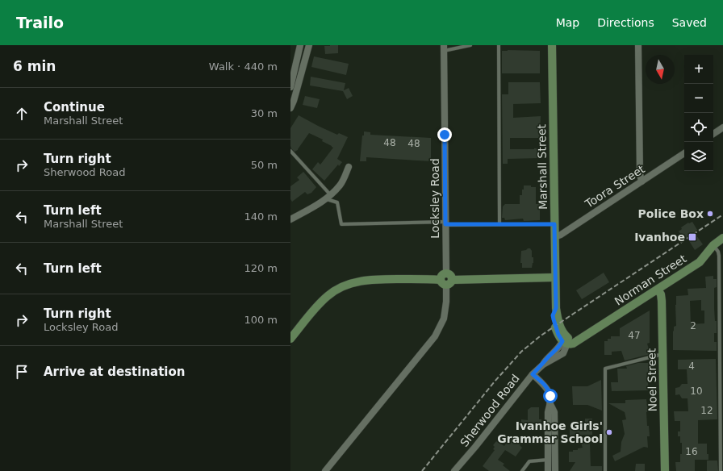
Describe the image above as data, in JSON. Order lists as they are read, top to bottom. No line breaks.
{"streets":{"street":["Marshall Street","Toora Street","Locksley Road","Norman Street","Noel Street","Sherwood Road"]},"crossings":[["Marshall Street","Toora Street"],["Marshall Street","Norman Street"],["Marshall Street","Sherwood Road"],["Norman Street","Noel Street"],["Norman Street","Sherwood Road"]],"places":{"other":["Police Box","Ivanhoe Girls' Grammar School"],"transit":["Ivanhoe"]},"house_numbers":["48","48","2","47","4","10","12","16"],"north":"bottom","page":{"header":"Trailo","nav":["Map","Directions","Saved"],"heading":["6 min","Walk · 440 m"],"map_buttons":["+","−"],"list":[["Continue","Marshall Street","30 m"],["Turn right","Sherwood Road","50 m"],["Turn left","Marshall Street","140 m"],["Turn left","120 m"],["Turn right","Locksley Road","100 m"],"Arrive at destination"]}}
